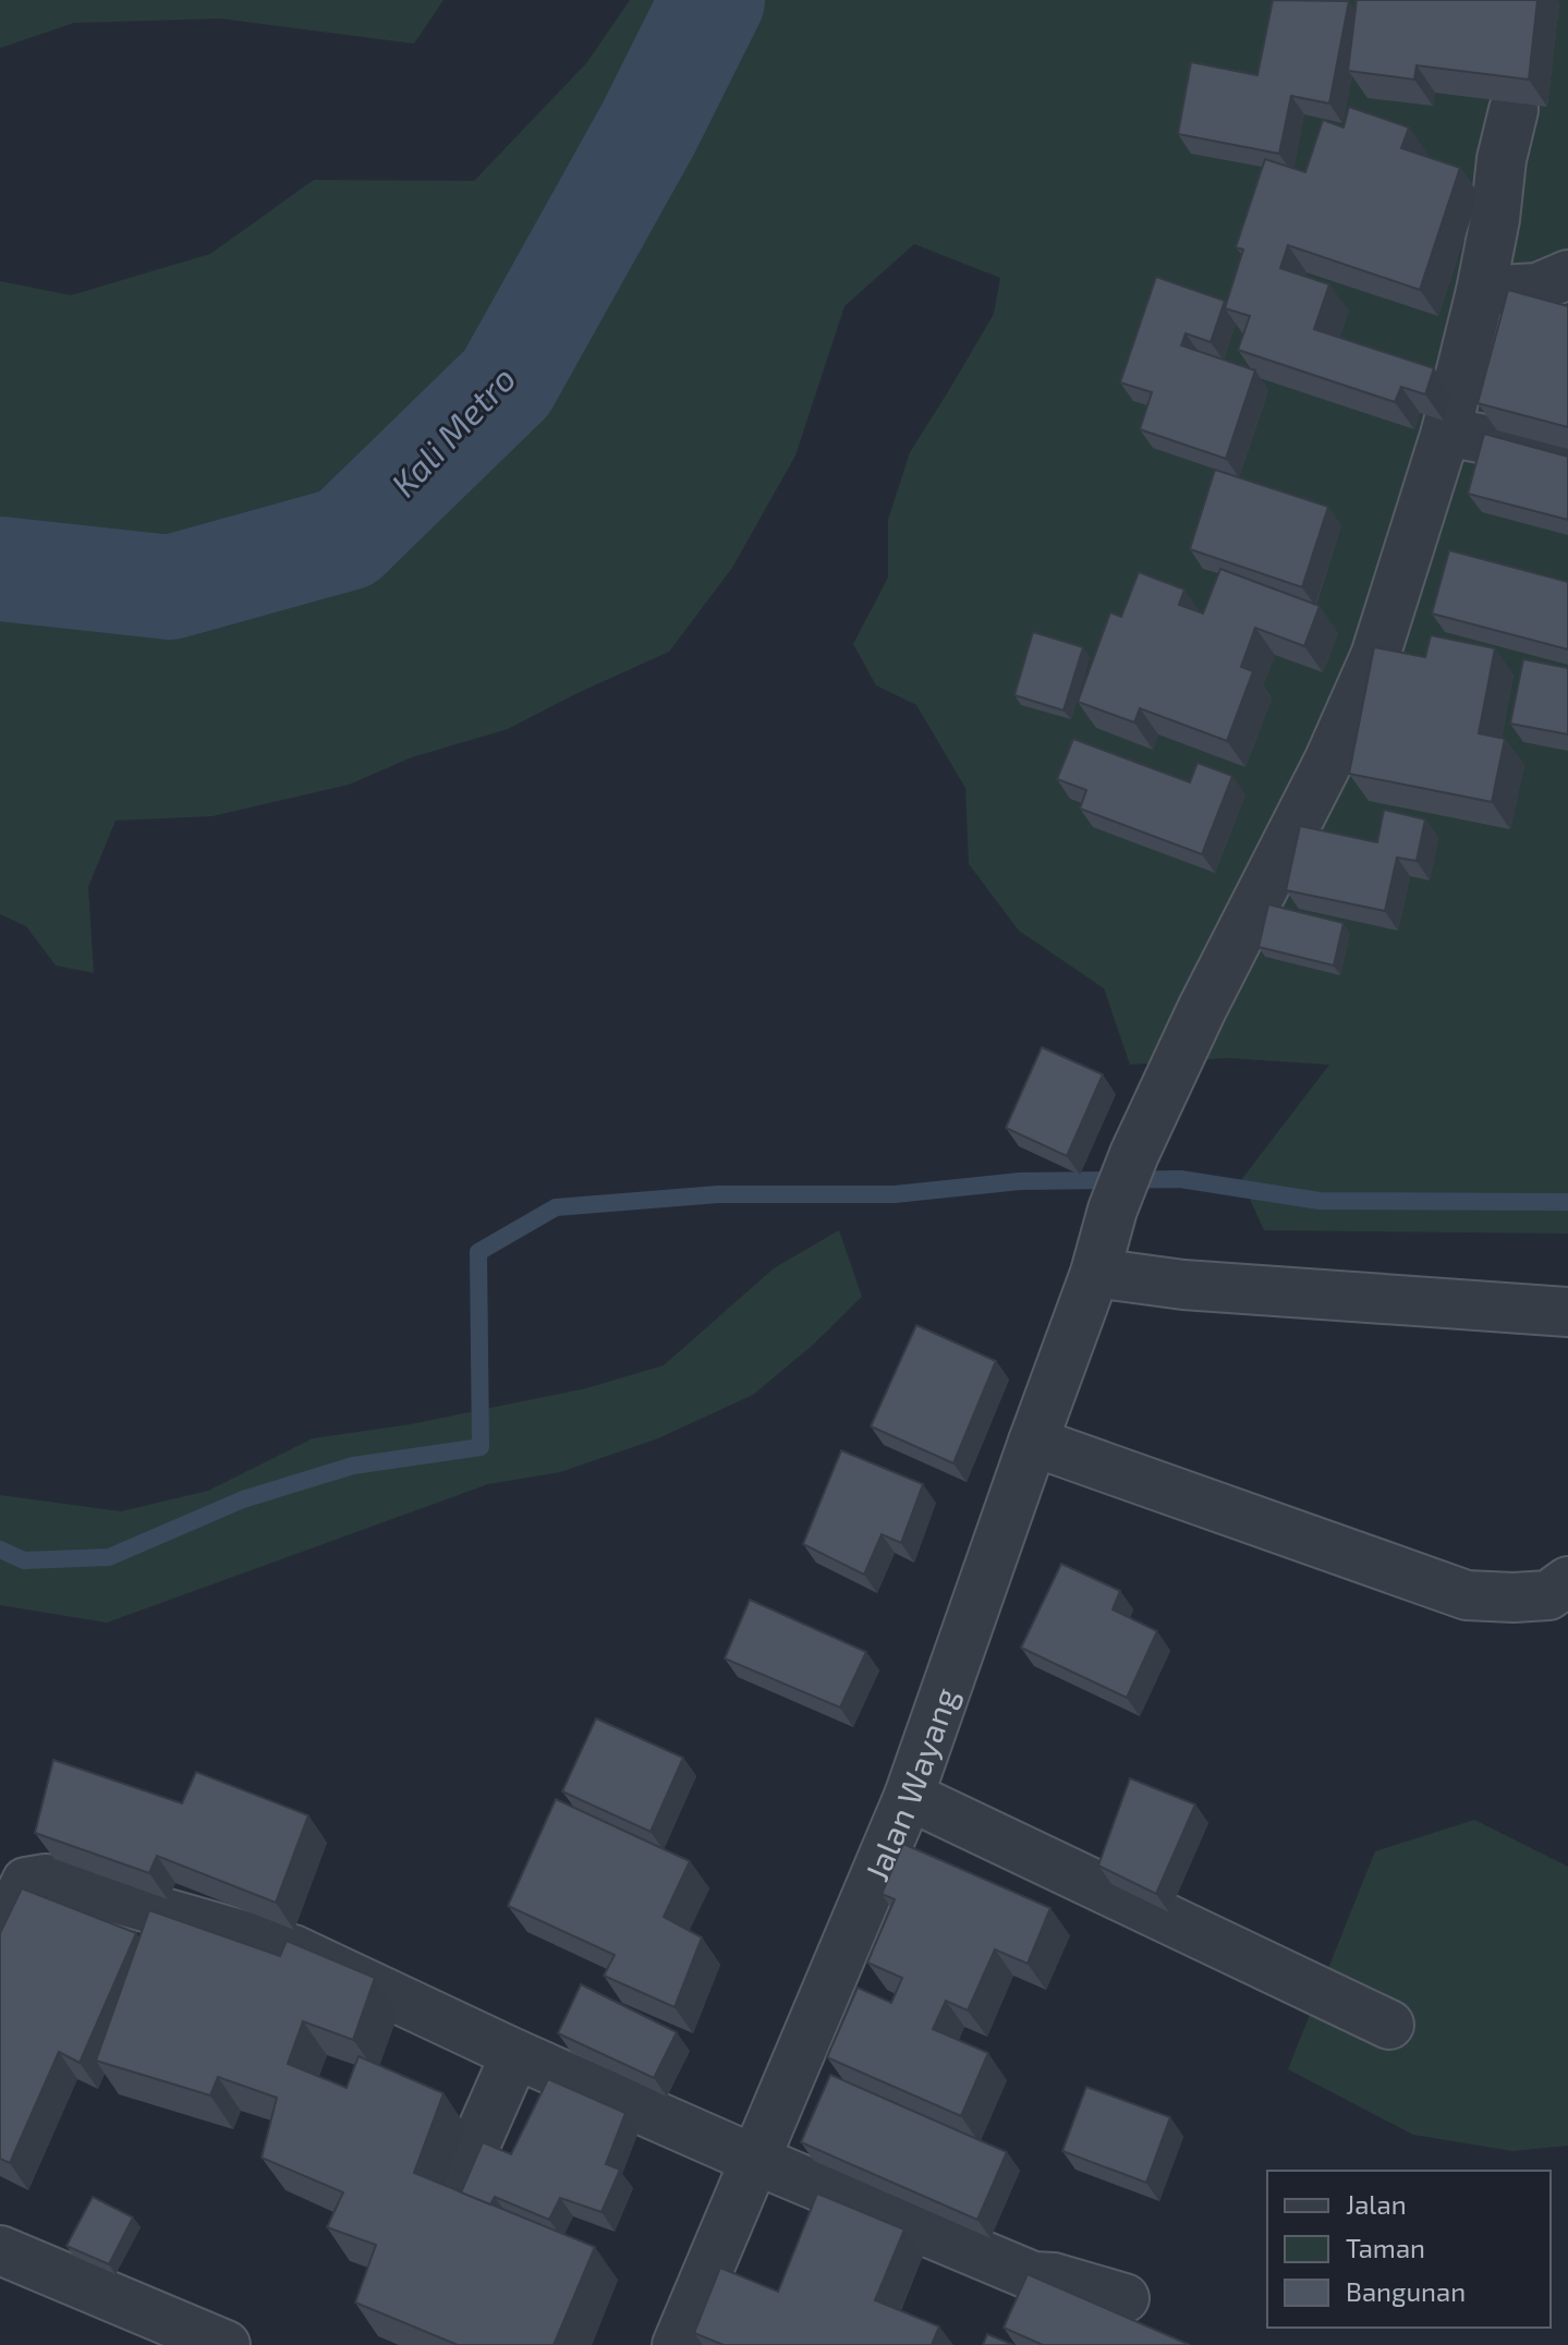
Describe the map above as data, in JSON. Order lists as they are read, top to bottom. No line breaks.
{"streets":{"street":["Jalan Wayang"]},"water":["Kali Metro"],"legend":["Jalan","Taman","Bangunan"]}
